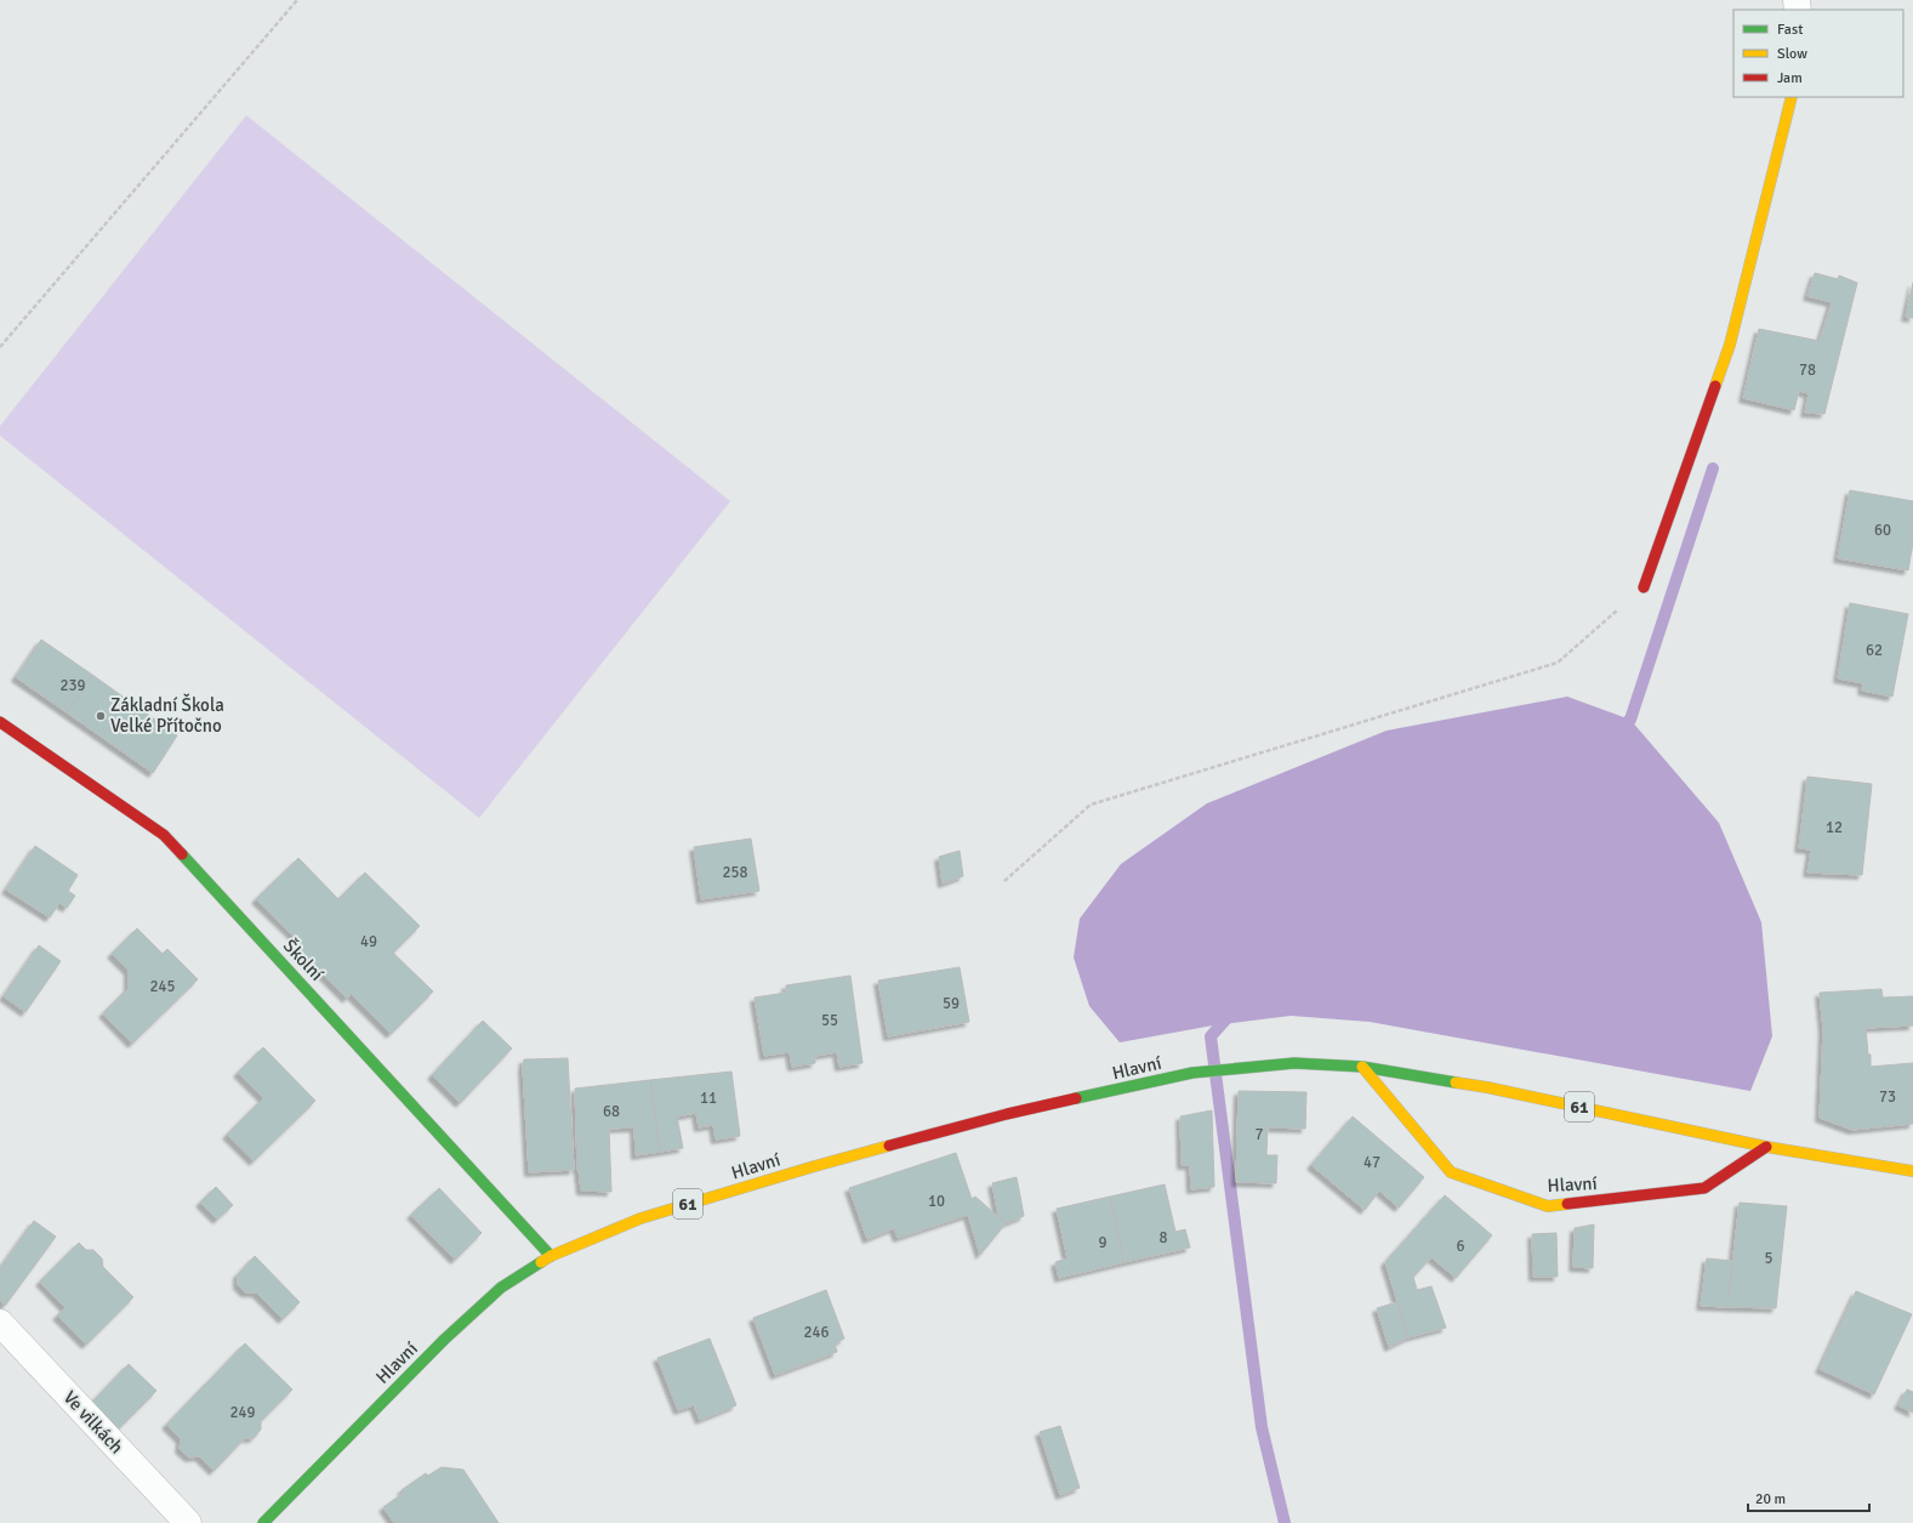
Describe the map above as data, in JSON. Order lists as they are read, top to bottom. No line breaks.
{"streets":{"main road":["Školní","Hlavní","61"],"street":["Ve vilkách"]},"crossings":[["Školní","Hlavní"]],"places":["Základní Škola Velké Přítočno"],"house_numbers":["78","60","62","239","12","258","49","245","59","55","73","11","68","7","47","10","8","9","6","5","246","249"],"legend":["Fast","Slow","Jam"],"scale_bar":"20 m"}
